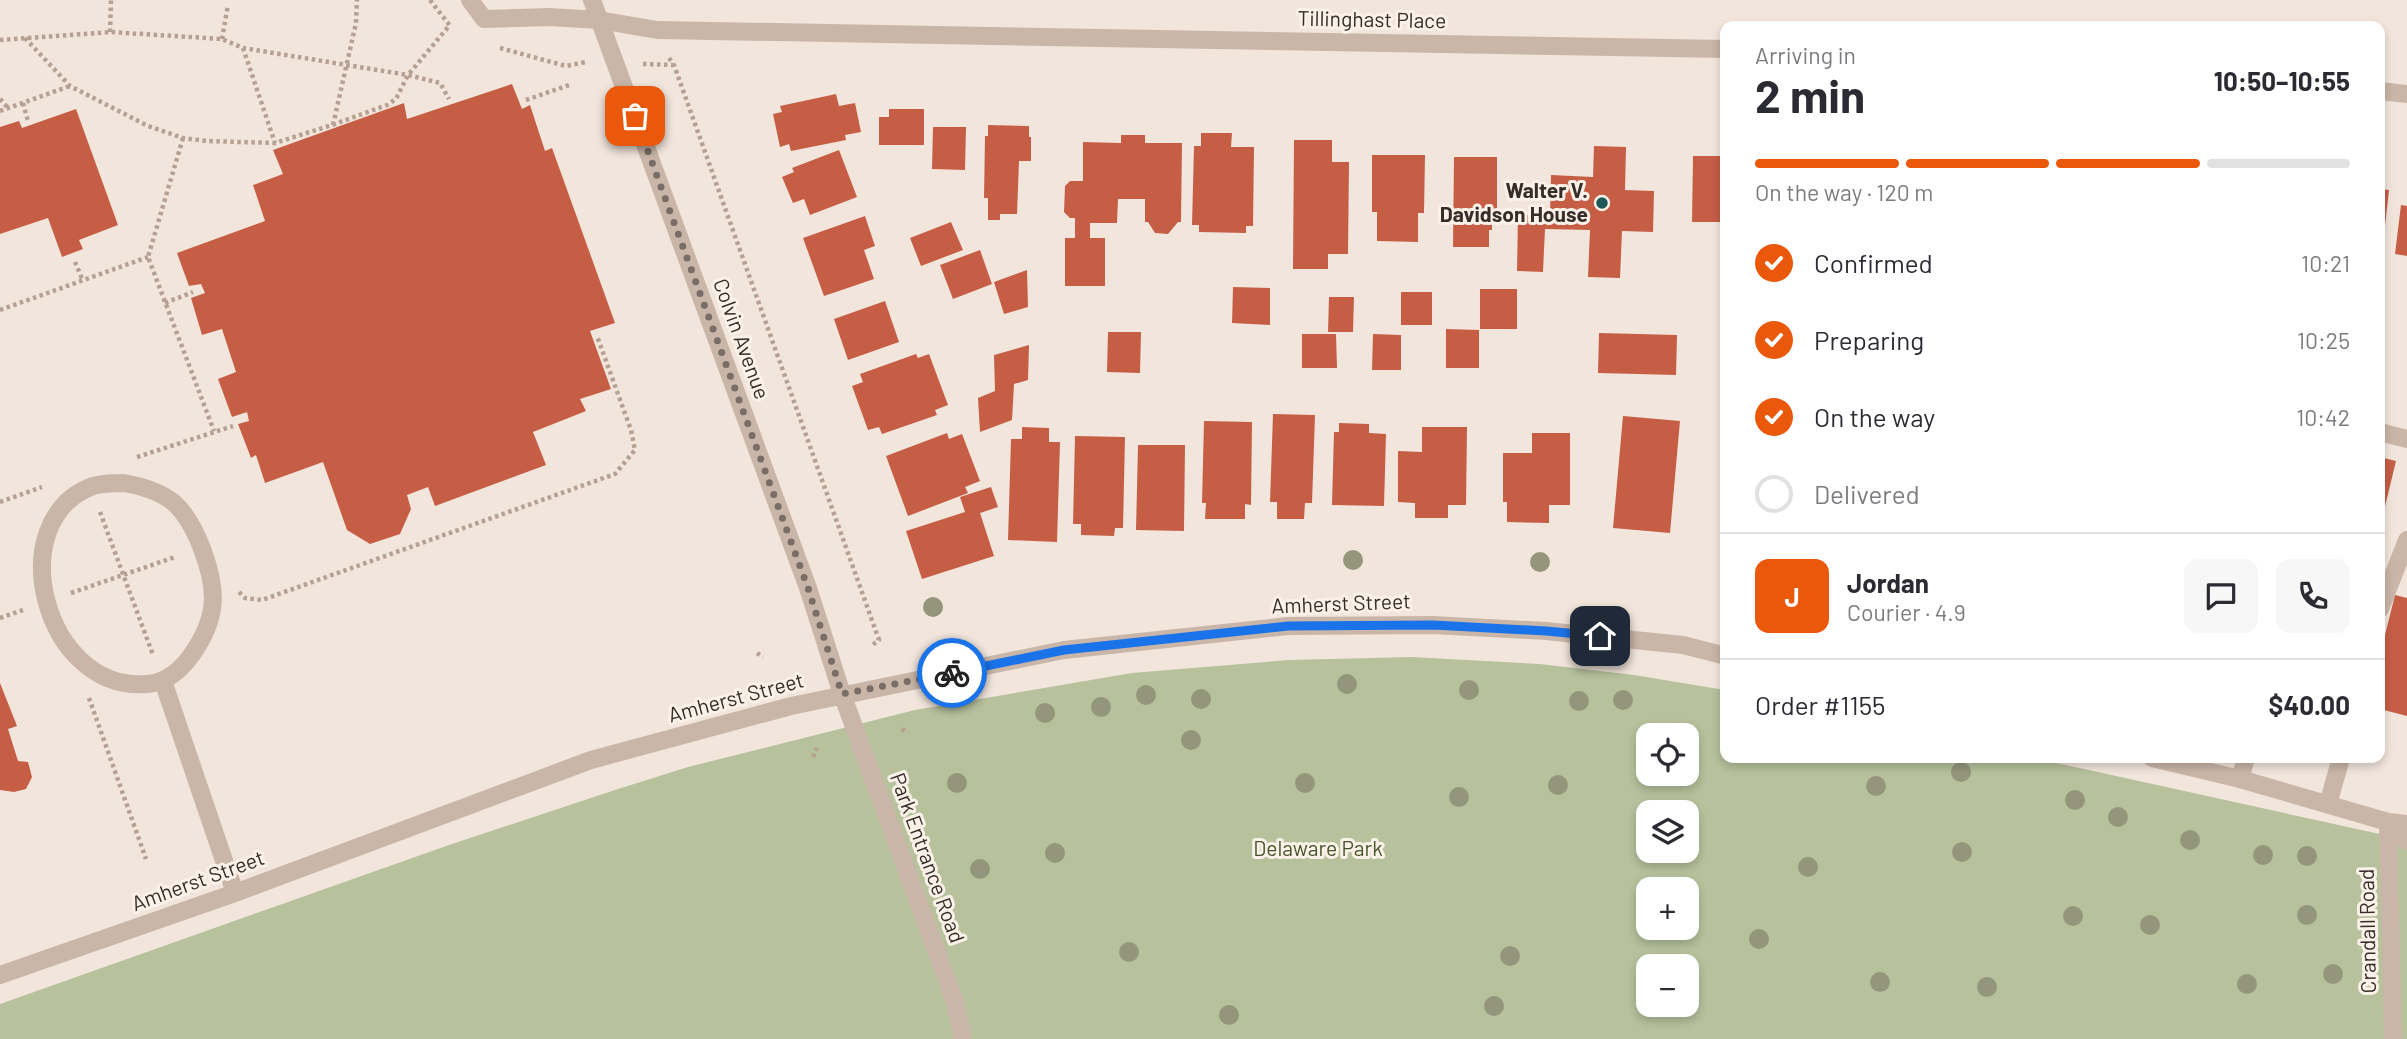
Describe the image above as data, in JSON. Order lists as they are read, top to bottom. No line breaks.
{"streets":{"street":["Tillinghast Place","Colvin Avenue","Amherst Street","Park Entrance Road","Crandall Road"]},"crossings":[["Tillinghast Place","Colvin Avenue"],["Colvin Avenue","Amherst Street"],["Colvin Avenue","Park Entrance Road"],["Amherst Street","Park Entrance Road"]],"parks":["Delaware Park"],"places":["Walter V. Davidson House"],"page":{"heading":["2 min","Arriving in","10:50–10:55"],"panel":["Jordan","Courier · 4.9","Order #1155","$40.00"],"bar":"On the way · 120 m","list":[["Confirmed","10:21"],["Preparing","10:25"],["On the way","10:42"],"Delivered"],"round":"J","map_buttons":["+","−"]}}
